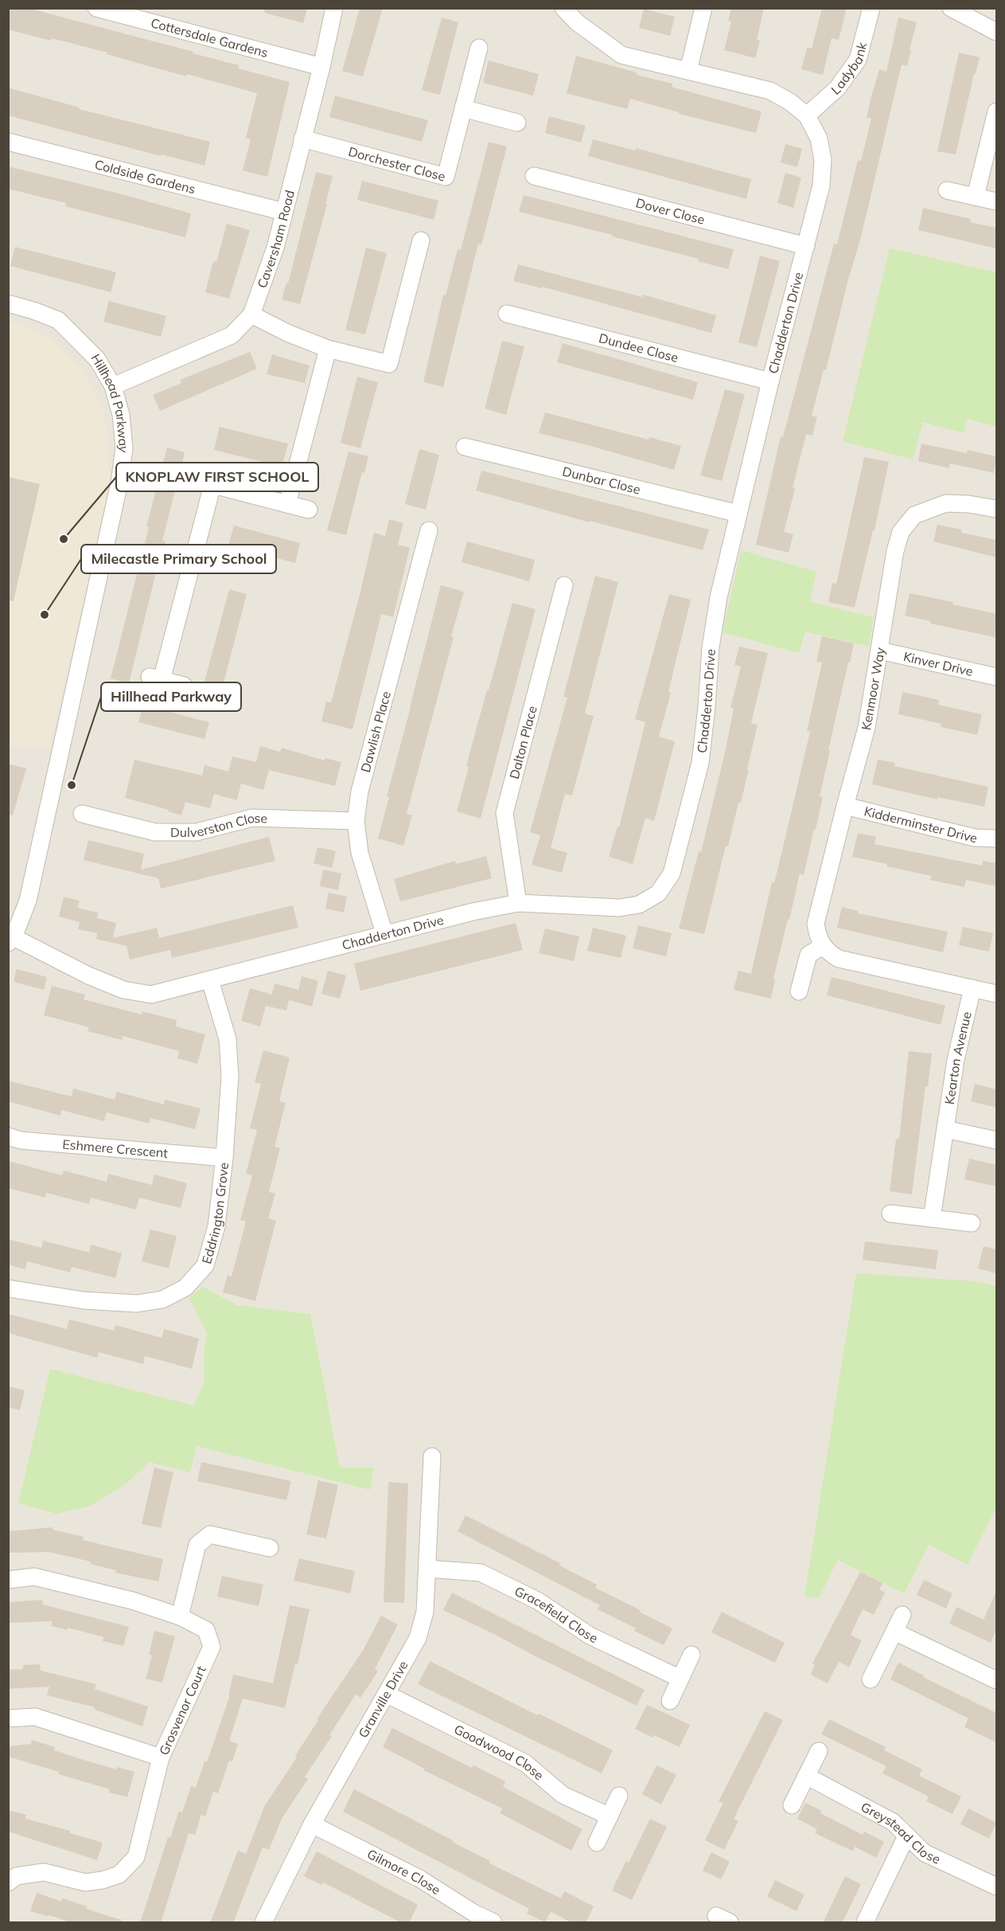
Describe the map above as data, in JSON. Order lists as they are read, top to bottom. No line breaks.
{"streets":{"street":["Cottersdale Gardens","Ladybank","Dorchester Close","Coldside Gardens","Dover Close","Caversham Road","Chadderton Drive","Dundee Close","Hillhead Parkway","Dunbar Close","Kinver Drive","Kenmoor Way","Dawlish Place","Dalton Place","Kidderminster Drive","Dulverston Close","Kearton Avenue","Eshmere Crescent","Eddrington Grove","Gracefield Close","Granville Drive","Grosvenor Court","Goodwood Close","Greystead Close","Gilmore Close"]},"crossings":[["Cottersdale Gardens","Caversham Road"],["Ladybank","Chadderton Drive"],["Dorchester Close","Caversham Road"],["Coldside Gardens","Caversham Road"],["Dover Close","Chadderton Drive"],["Caversham Road","Hillhead Parkway"],["Chadderton Drive","Dundee Close"],["Chadderton Drive","Hillhead Parkway"],["Chadderton Drive","Dunbar Close"],["Chadderton Drive","Dawlish Place"],["Chadderton Drive","Dalton Place"],["Chadderton Drive","Eddrington Grove"],["Kinver Drive","Kenmoor Way"],["Kenmoor Way","Kidderminster Drive"],["Dawlish Place","Dulverston Close"],["Eshmere Crescent","Eddrington Grove"],["Gracefield Close","Granville Drive"],["Granville Drive","Goodwood Close"],["Granville Drive","Gilmore Close"]],"places":["KNOPLAW FIRST SCHOOL","Milecastle Primary School","Hillhead Parkway"]}
